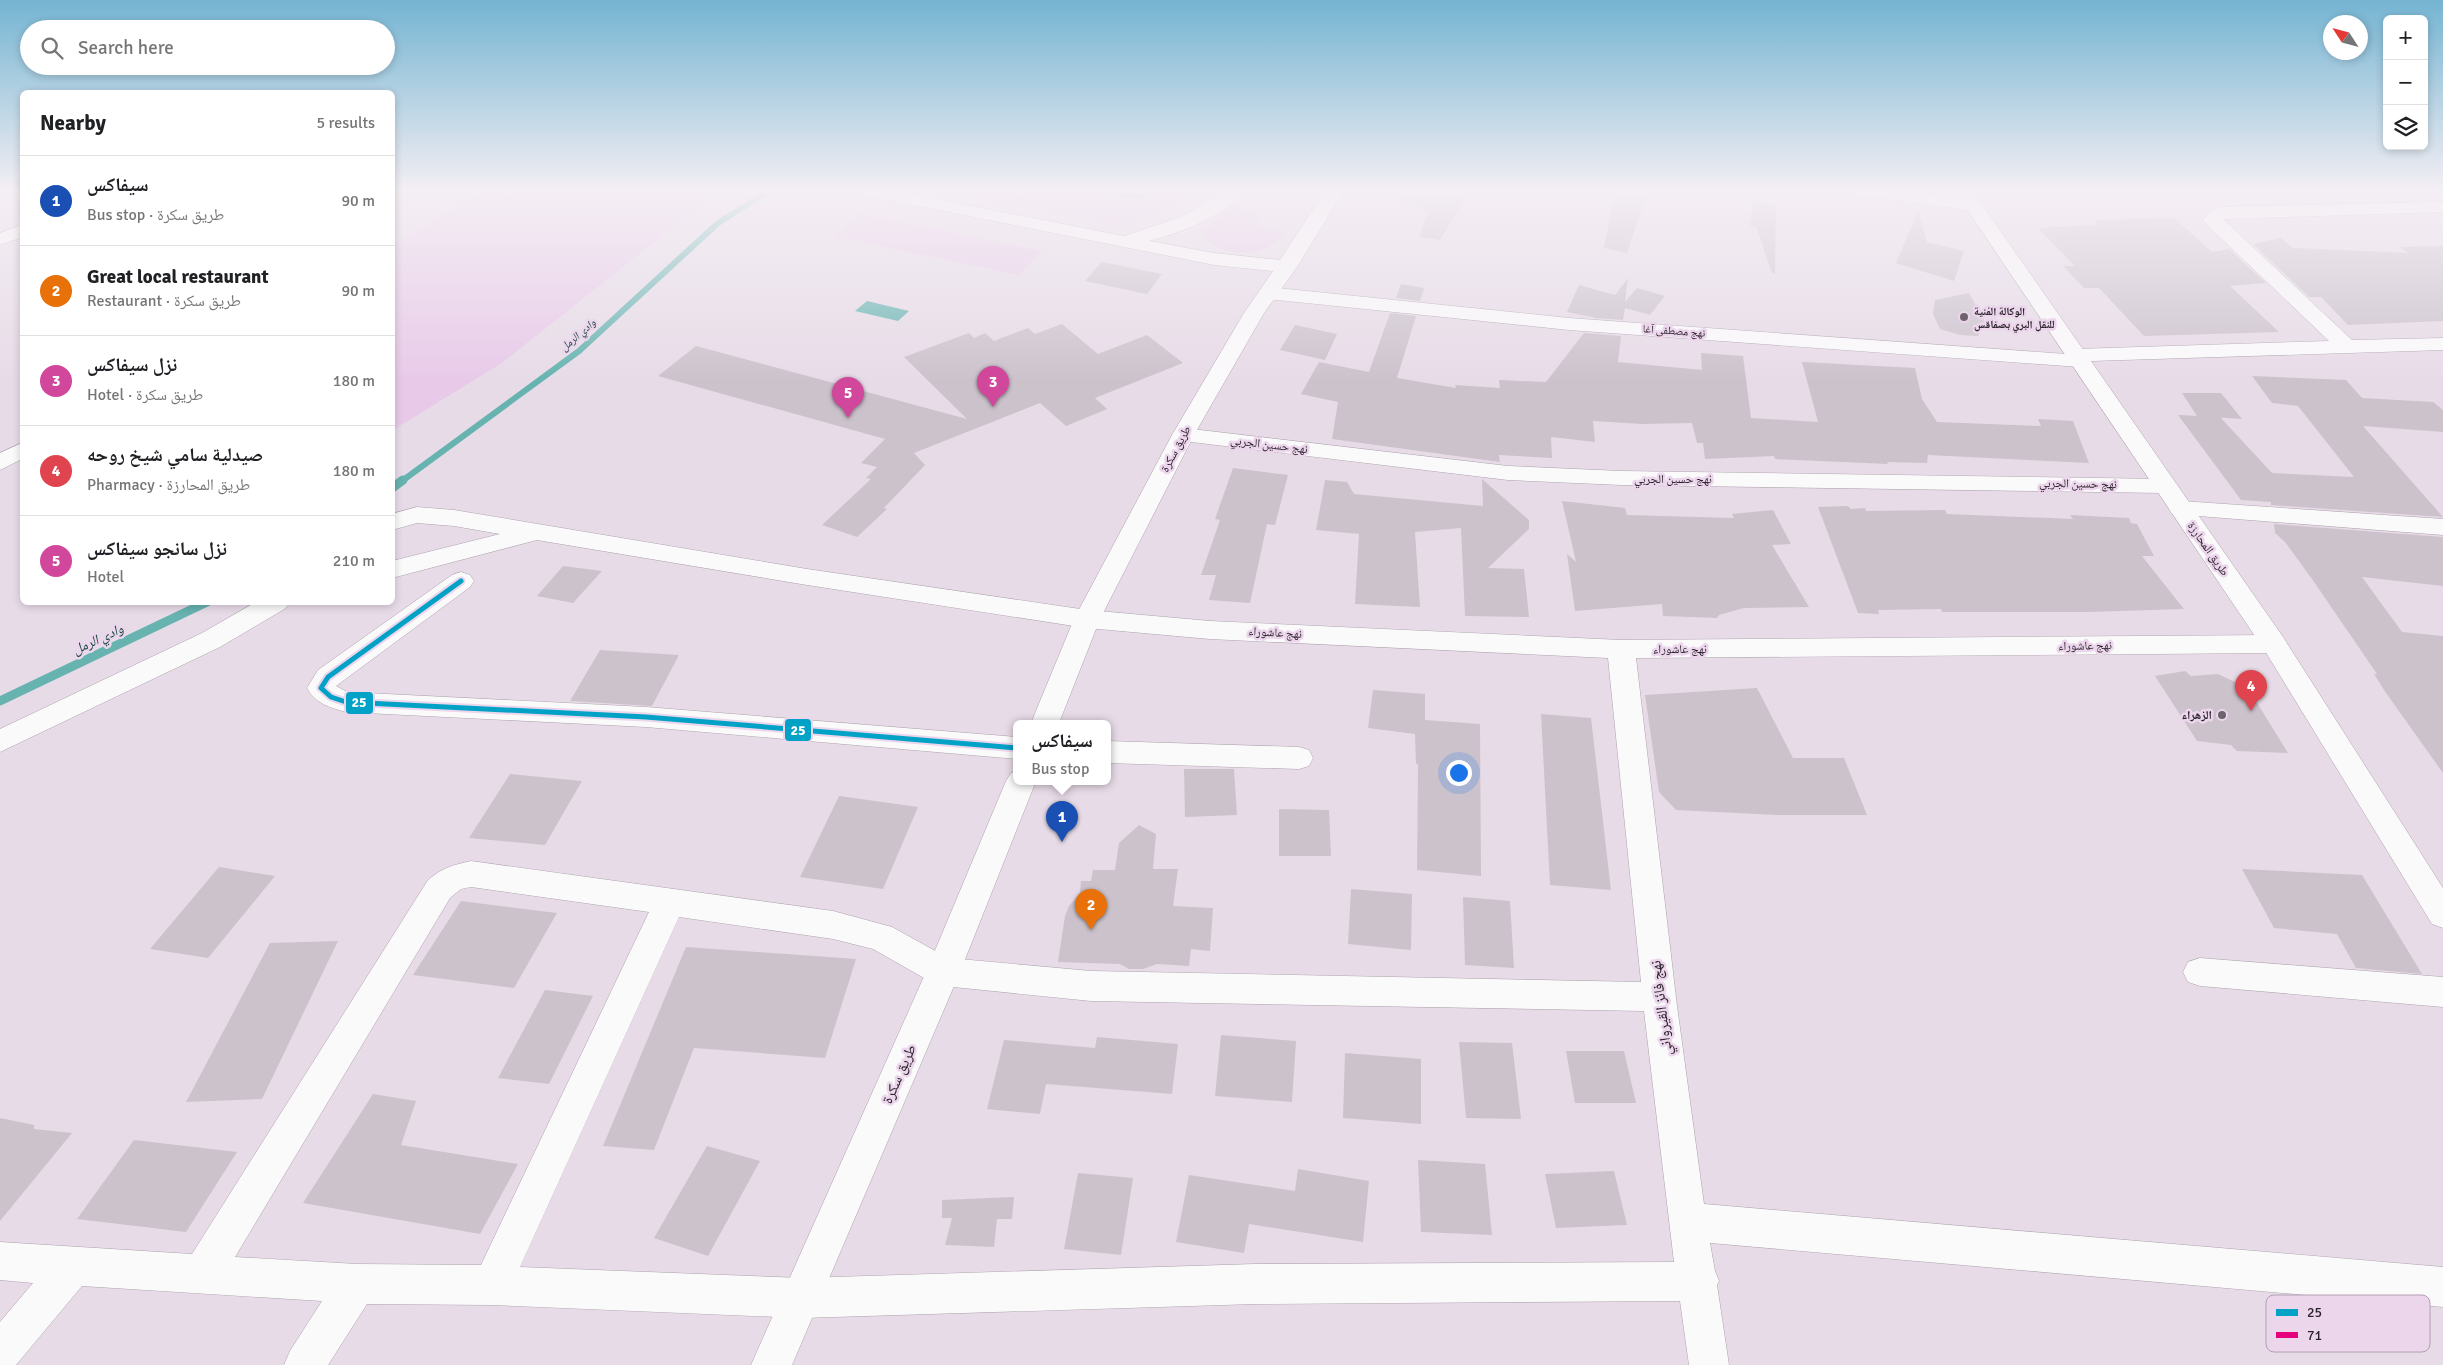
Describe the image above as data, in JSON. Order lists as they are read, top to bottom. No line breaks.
{"streets":{"street":["نهج مصطفى آغا","نهج حسين الجربي","طريق سكرة","طريق المحارزة","نهج عاشوراء","نهج فائز القيرواني"]},"crossings":[["نهج مصطفى آغا","طريق سكرة"],["نهج مصطفى آغا","طريق المحارزة"],["نهج حسين الجربي","طريق سكرة"],["نهج حسين الجربي","طريق المحارزة"],["طريق سكرة","نهج عاشوراء"],["طريق المحارزة","نهج عاشوراء"],["نهج عاشوراء","نهج فائز القيرواني"]],"water":["وادي الرمل"],"places":["الوكالة الفنية للنقل البري بصفاقس","الزهراء"],"lines":["transit line 25"],"legend":["25","71"],"north":"top left","page":{"map_buttons":["+","−"],"search":"Search here","heading":["Nearby","5 results"],"list":[{"mark":"1","name":"سيفاكس","note":"Bus stop · طريق سكرة","value":"90 m"},{"mark":"2","name":"Great local restaurant","note":"Restaurant · طريق سكرة","value":"90 m"},{"mark":"3","name":"نزل سيفاكس","note":"Hotel · طريق سكرة","value":"180 m"},{"mark":"4","name":"صيدلية سامي شيخ روحه","note":"Pharmacy · طريق المحارزة","value":"180 m"},{"mark":"5","name":"نزل سانجو سيفاكس","note":"Hotel","value":"210 m"}],"pins":["3","5","4","1","2"],"popup":["سيفاكس","Bus stop"]}}
